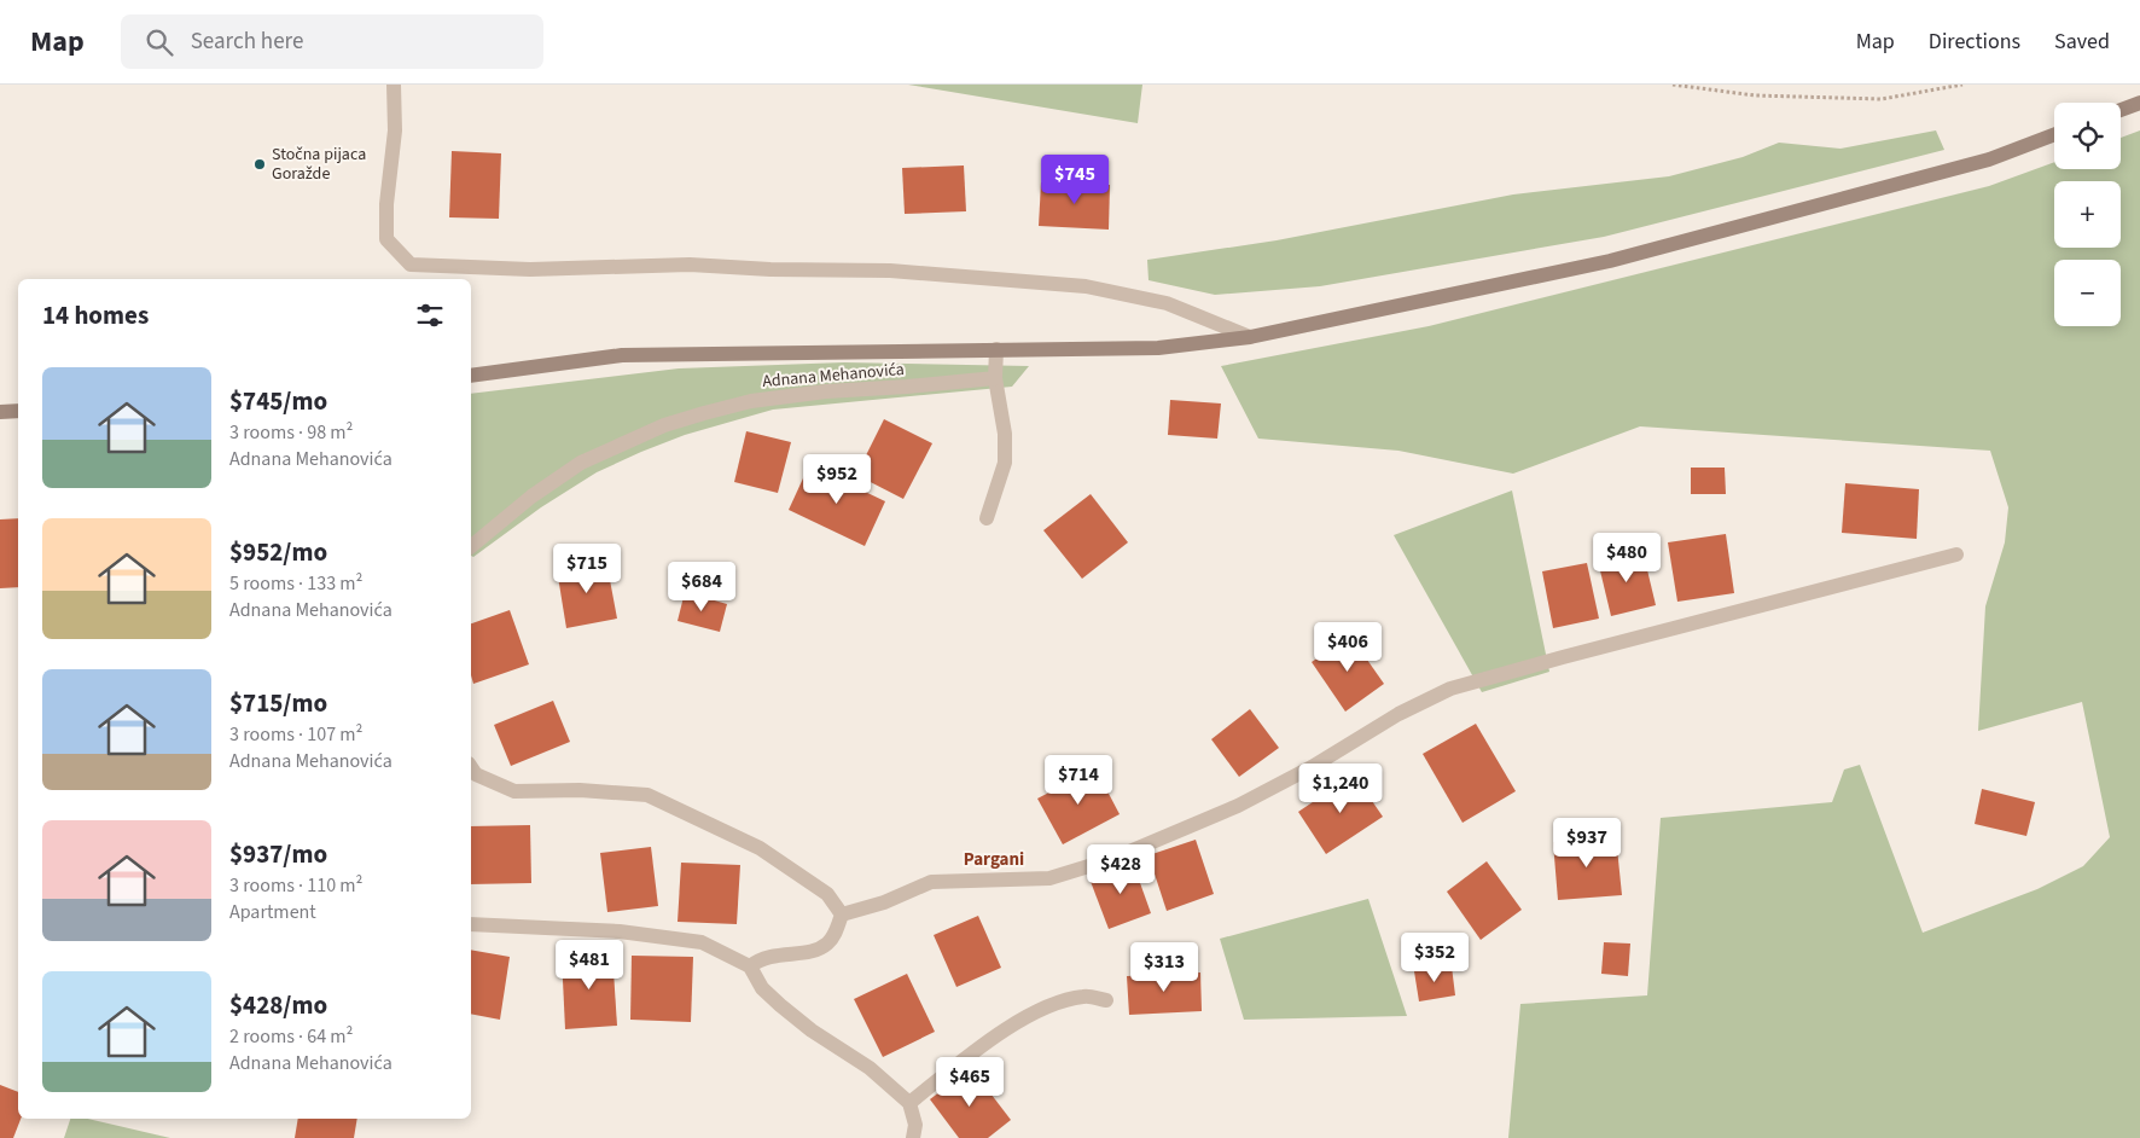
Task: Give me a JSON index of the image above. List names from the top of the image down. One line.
{"streets":{"street":["Adnana Mehanovića"]},"districts":["Pargani"],"places":["Stočna pijaca Goražde"],"page":{"header":"Map","search":"Search here","nav":["Map","Directions","Saved"],"map_buttons":["+","−"],"price":["$745","$952","$480","$715","$684","$406","$714","$1,240","$937","$428","$352","$481","$313","$465"],"heading":"14 homes","list":[{"name":"$745/mo","note":"3 rooms · 98 m² · Adnana Mehanovića"},{"name":"$952/mo","note":"5 rooms · 133 m² · Adnana Mehanovića"},{"name":"$715/mo","note":"3 rooms · 107 m² · Adnana Mehanovića"},{"name":"$937/mo","note":"3 rooms · 110 m² · Apartment"},{"name":"$428/mo","note":"2 rooms · 64 m² · Adnana Mehanovića"}]}}
